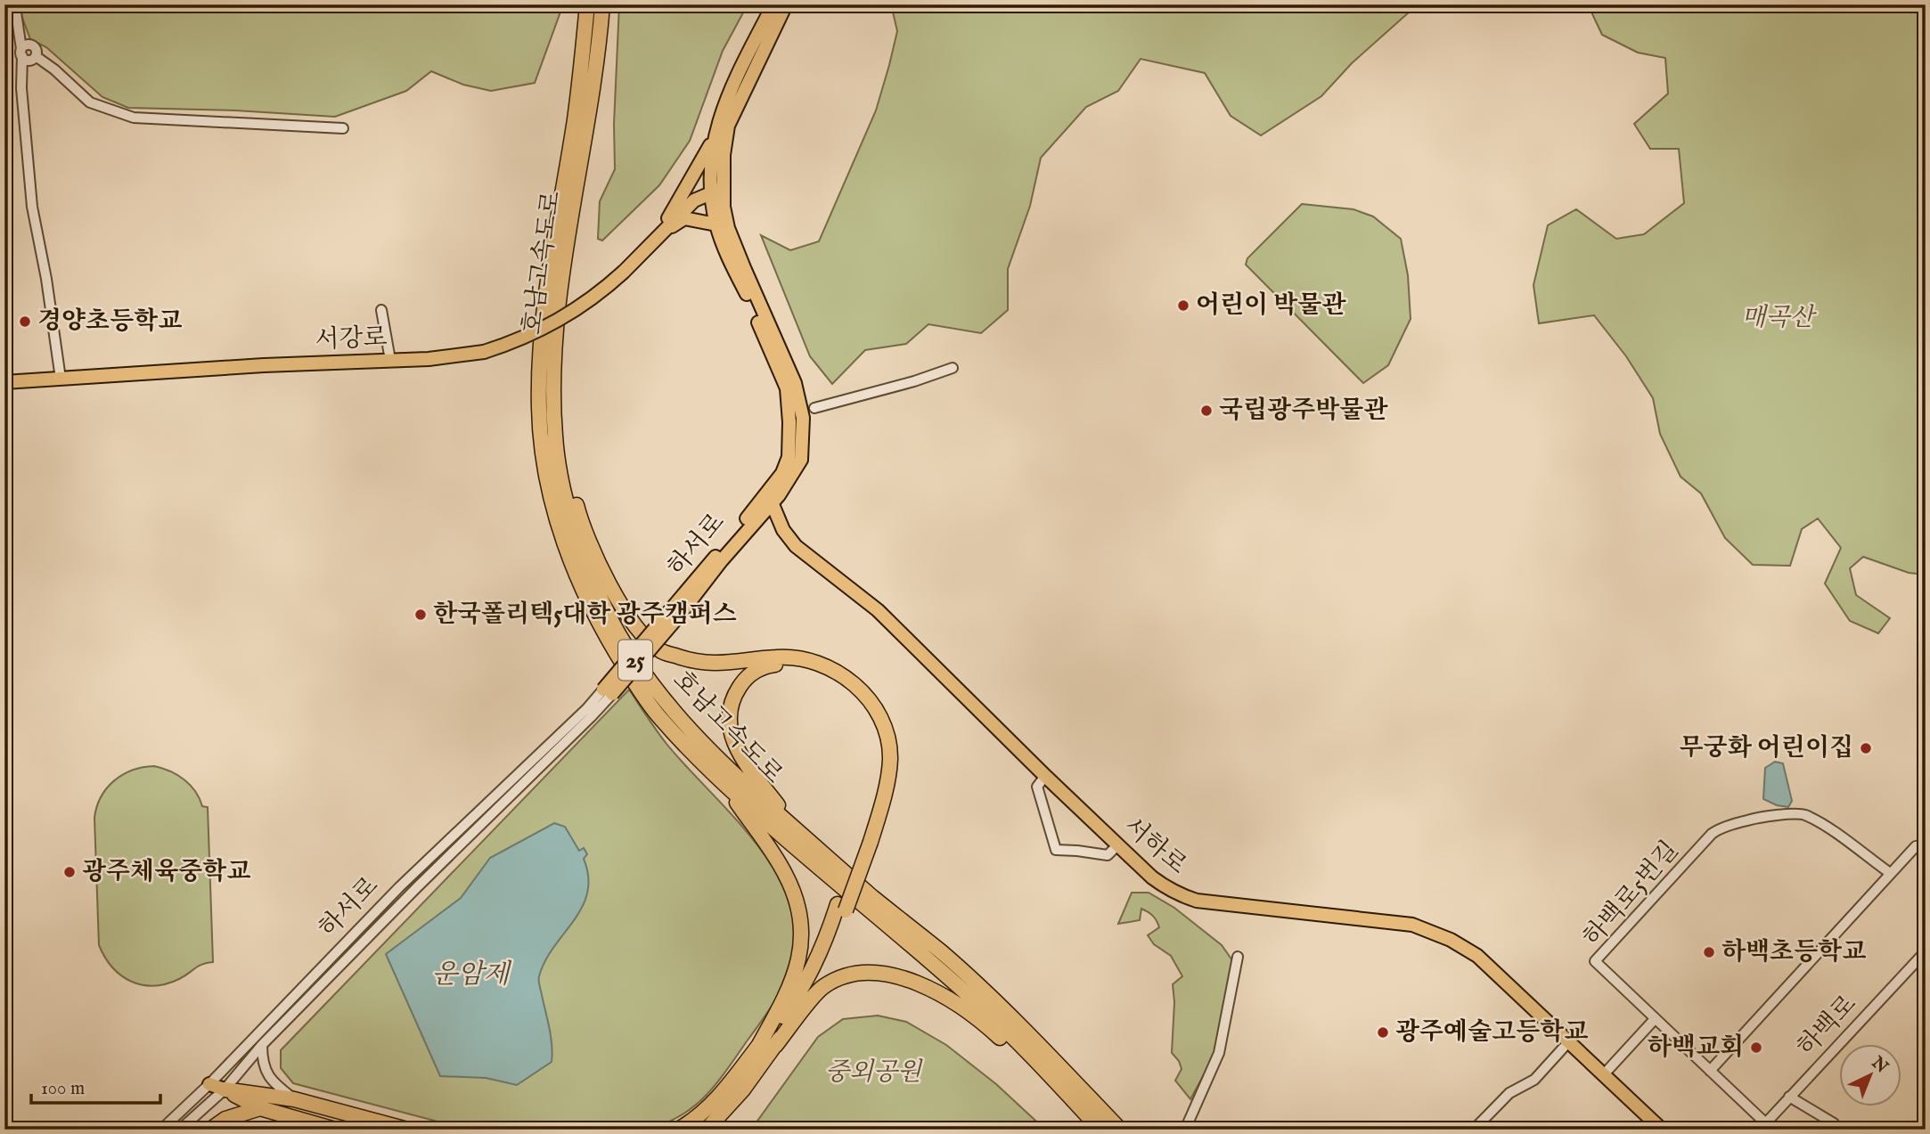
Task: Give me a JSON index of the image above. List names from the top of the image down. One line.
{"streets":{"highway":["호남고속도로","25"],"main road":["서강로","하서로","서하로"],"street":["하백로5번길","하백로"]},"crossings":[["서강로","하서로"],["하서로","서하로"],["하백로5번길","하백로"]],"water":["운암제"],"parks":["매곡산","중외공원"],"places":["어린이 박물관","경양초등학교","국립광주박물관","한국폴리텍5대학 광주캠퍼스","무궁화 어린이집","광주체육중학교","하백초등학교","광주예술고등학교","하백교회"],"scale_bar":"100 m","north":"top right"}
